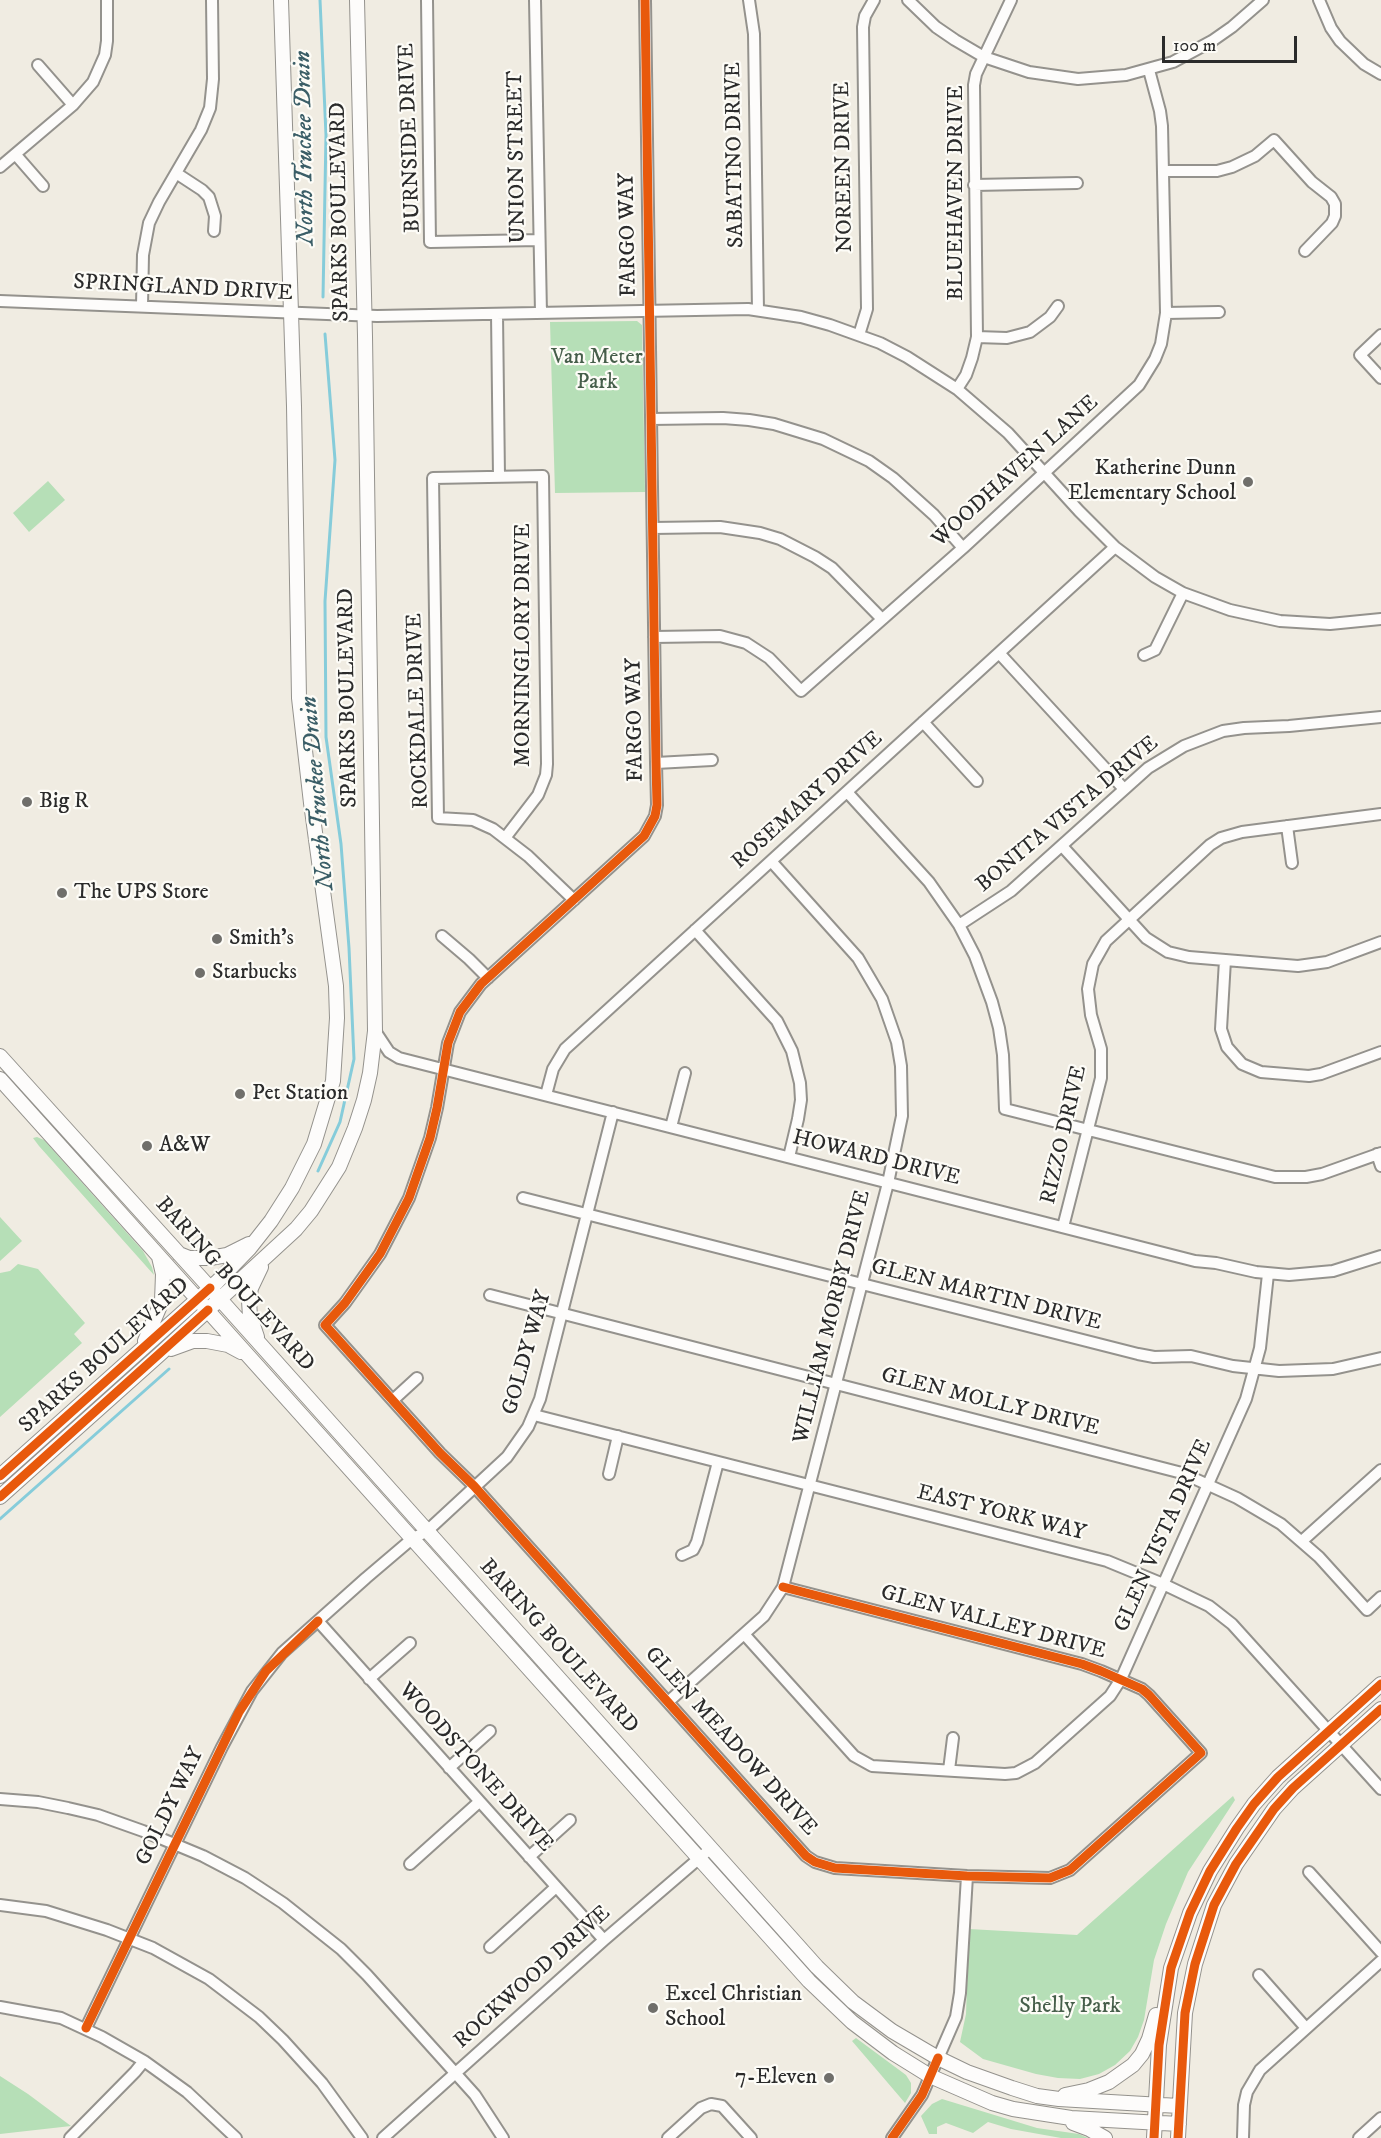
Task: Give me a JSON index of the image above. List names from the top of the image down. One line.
{"streets":{"main road":["SPARKS BOULEVARD","BARING BOULEVARD"],"street":["BURNSIDE DRIVE","SABATINO DRIVE","UNION STREET","NOREEN DRIVE","BLUEHAVEN DRIVE","FARGO WAY","SPRINGLAND DRIVE","WOODHAVEN LANE","MORNINGLORY DRIVE","ROCKDALE DRIVE","ROSEMARY DRIVE","BONITA VISTA DRIVE","RIZZO DRIVE","HOWARD DRIVE","GLEN MARTIN DRIVE","WILLIAM MORBY DRIVE","GOLDY WAY","GLEN MOLLY DRIVE","EAST YORK WAY","GLEN VISTA DRIVE","GLEN VALLEY DRIVE","GLEN MEADOW DRIVE","WOODSTONE DRIVE","ROCKWOOD DRIVE"]},"crossings":[["BURNSIDE DRIVE","UNION STREET"],["SABATINO DRIVE","SPRINGLAND DRIVE"],["UNION STREET","SPRINGLAND DRIVE"],["NOREEN DRIVE","SPRINGLAND DRIVE"],["BLUEHAVEN DRIVE","SPRINGLAND DRIVE"],["SPARKS BOULEVARD","SPRINGLAND DRIVE"],["SPARKS BOULEVARD","HOWARD DRIVE"],["SPARKS BOULEVARD","BARING BOULEVARD"],["FARGO WAY","SPRINGLAND DRIVE"],["FARGO WAY","WOODHAVEN LANE"],["FARGO WAY","ROCKDALE DRIVE"],["FARGO WAY","HOWARD DRIVE"],["FARGO WAY","GLEN MEADOW DRIVE"],["SPRINGLAND DRIVE","WOODHAVEN LANE"],["SPRINGLAND DRIVE","ROSEMARY DRIVE"],["MORNINGLORY DRIVE","ROCKDALE DRIVE"],["ROSEMARY DRIVE","HOWARD DRIVE"],["ROSEMARY DRIVE","WILLIAM MORBY DRIVE"],["RIZZO DRIVE","HOWARD DRIVE"],["HOWARD DRIVE","WILLIAM MORBY DRIVE"],["HOWARD DRIVE","GOLDY WAY"],["HOWARD DRIVE","GLEN VISTA DRIVE"],["BARING BOULEVARD","GOLDY WAY"],["BARING BOULEVARD","ROCKWOOD DRIVE"],["GLEN MARTIN DRIVE","WILLIAM MORBY DRIVE"],["GLEN MARTIN DRIVE","GOLDY WAY"],["GLEN MARTIN DRIVE","GLEN VISTA DRIVE"],["WILLIAM MORBY DRIVE","GLEN MOLLY DRIVE"],["WILLIAM MORBY DRIVE","EAST YORK WAY"],["WILLIAM MORBY DRIVE","GLEN VISTA DRIVE"],["WILLIAM MORBY DRIVE","GLEN VALLEY DRIVE"],["WILLIAM MORBY DRIVE","GLEN MEADOW DRIVE"],["GOLDY WAY","GLEN MOLLY DRIVE"],["GOLDY WAY","EAST YORK WAY"],["GOLDY WAY","GLEN MEADOW DRIVE"],["GOLDY WAY","WOODSTONE DRIVE"],["GLEN MOLLY DRIVE","GLEN VISTA DRIVE"],["EAST YORK WAY","GLEN VISTA DRIVE"],["GLEN VISTA DRIVE","GLEN VALLEY DRIVE"],["GLEN VALLEY DRIVE","GLEN MEADOW DRIVE"],["WOODSTONE DRIVE","ROCKWOOD DRIVE"]],"water":["North Truckee Drain"],"parks":["Van Meter Park","Shelly Park"],"places":["Katherine Dunn Elementary School","Big R","The UPS Store","Smith's","Starbucks","Pet Station","A&W","Excel Christian School","7-Eleven"],"scale_bar":"100 m"}
